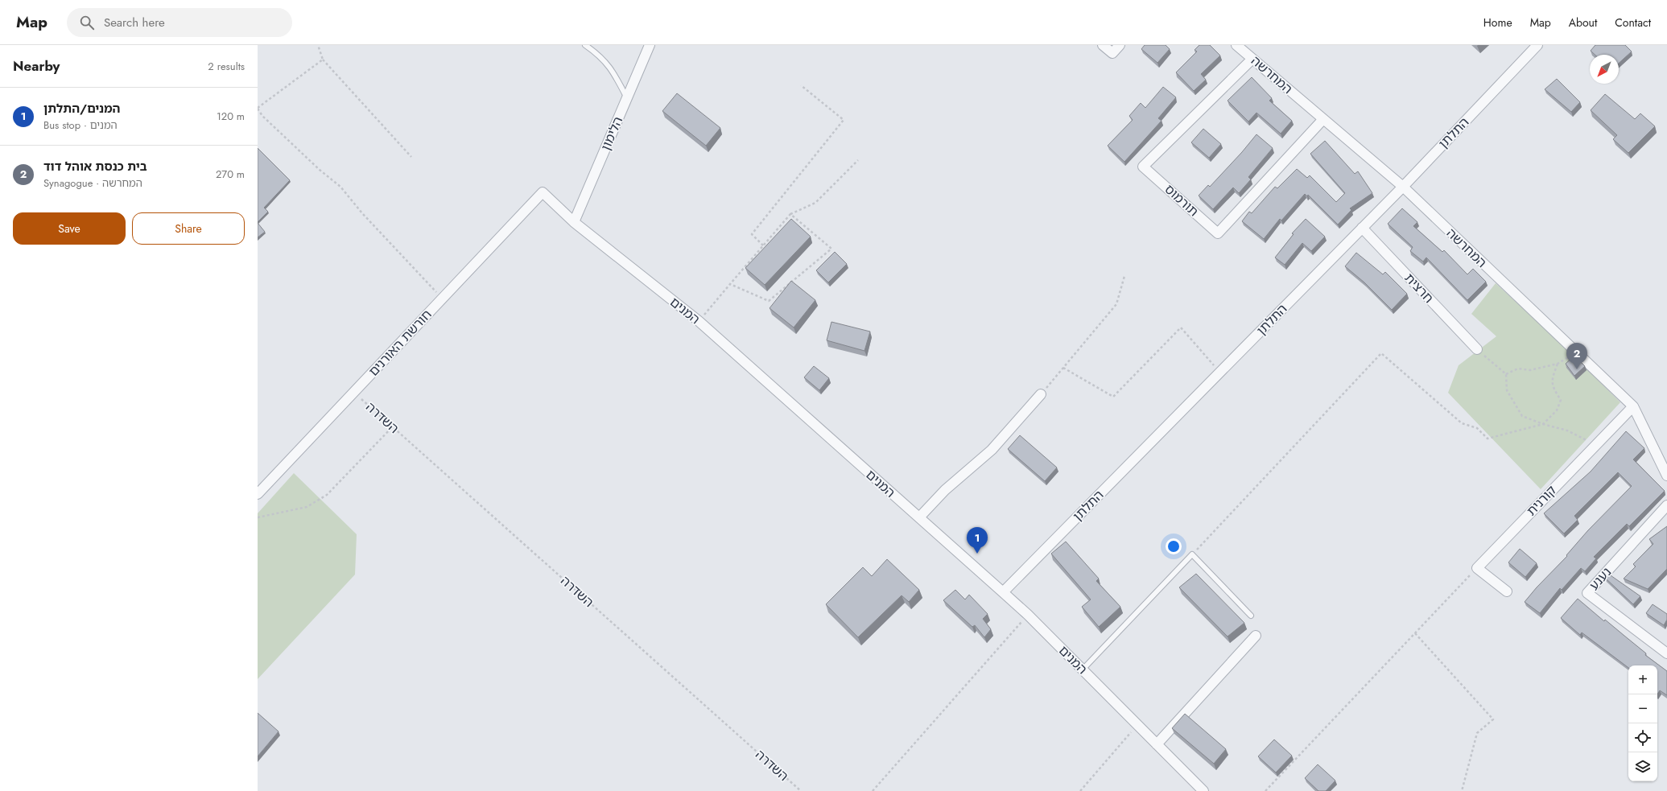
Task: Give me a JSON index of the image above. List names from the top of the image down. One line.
{"streets":{"street":["המחרשה","התלתן","הלימון","תורמוס","חרצית","המנים","חורשת האורנים","קורנית","נענע"],"path":["השדרה"]},"crossings":[["המחרשה","התלתן"],["המחרשה","תורמוס"],["המחרשה","קורנית"],["התלתן","חרצית"],["התלתן","המנים"],["הלימון","המנים"],["המנים","חורשת האורנים"],["חורשת האורנים","השדרה"]],"north":"bottom left","page":{"header":"Map","search":"Search here","nav":["Home","Map","About","Contact"],"heading":["Nearby","2 results"],"list":[{"mark":"1","name":"המנים/התלתן","note":"Bus stop · המנים","value":"120 m"},{"mark":"2","name":"בית כנסת אוהל דוד","note":"Synagogue · המחרשה","value":"270 m"}],"buttons":["Save","Share"],"pins":["2","1"],"map_buttons":["+","−"]}}
